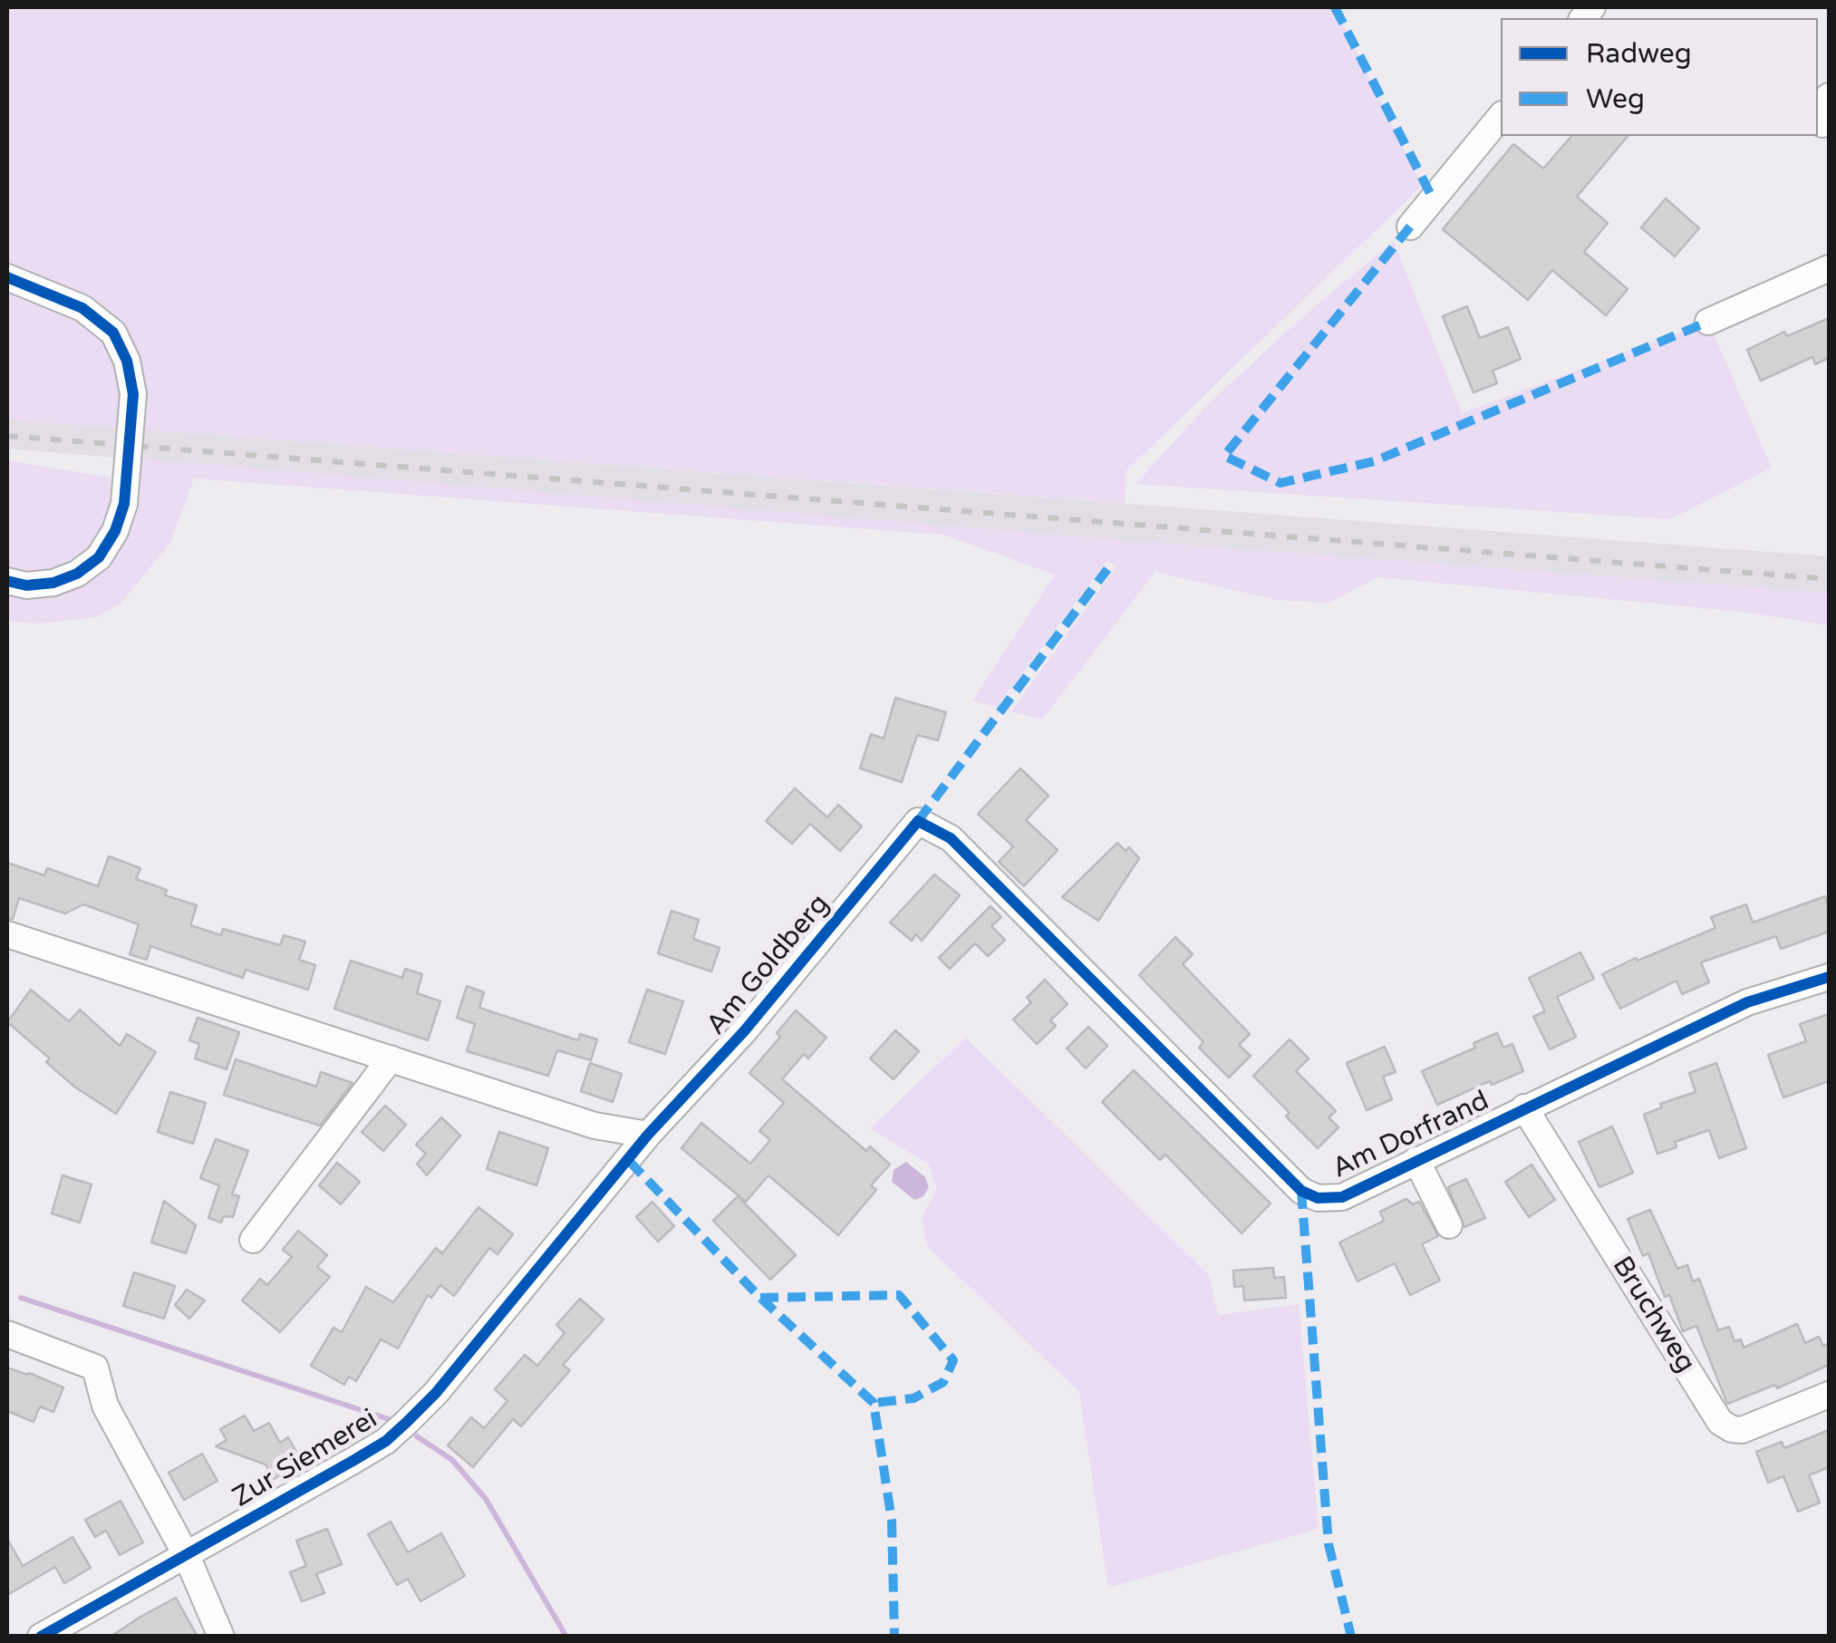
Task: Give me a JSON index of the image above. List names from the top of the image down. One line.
{"streets":{"street":["Am Goldberg","Am Dorfrand","Bruchweg","Zur Siemerei"]},"crossings":[["Am Goldberg","Am Dorfrand"],["Am Goldberg","Zur Siemerei"],["Am Dorfrand","Bruchweg"]],"legend":["Radweg","Weg"]}
